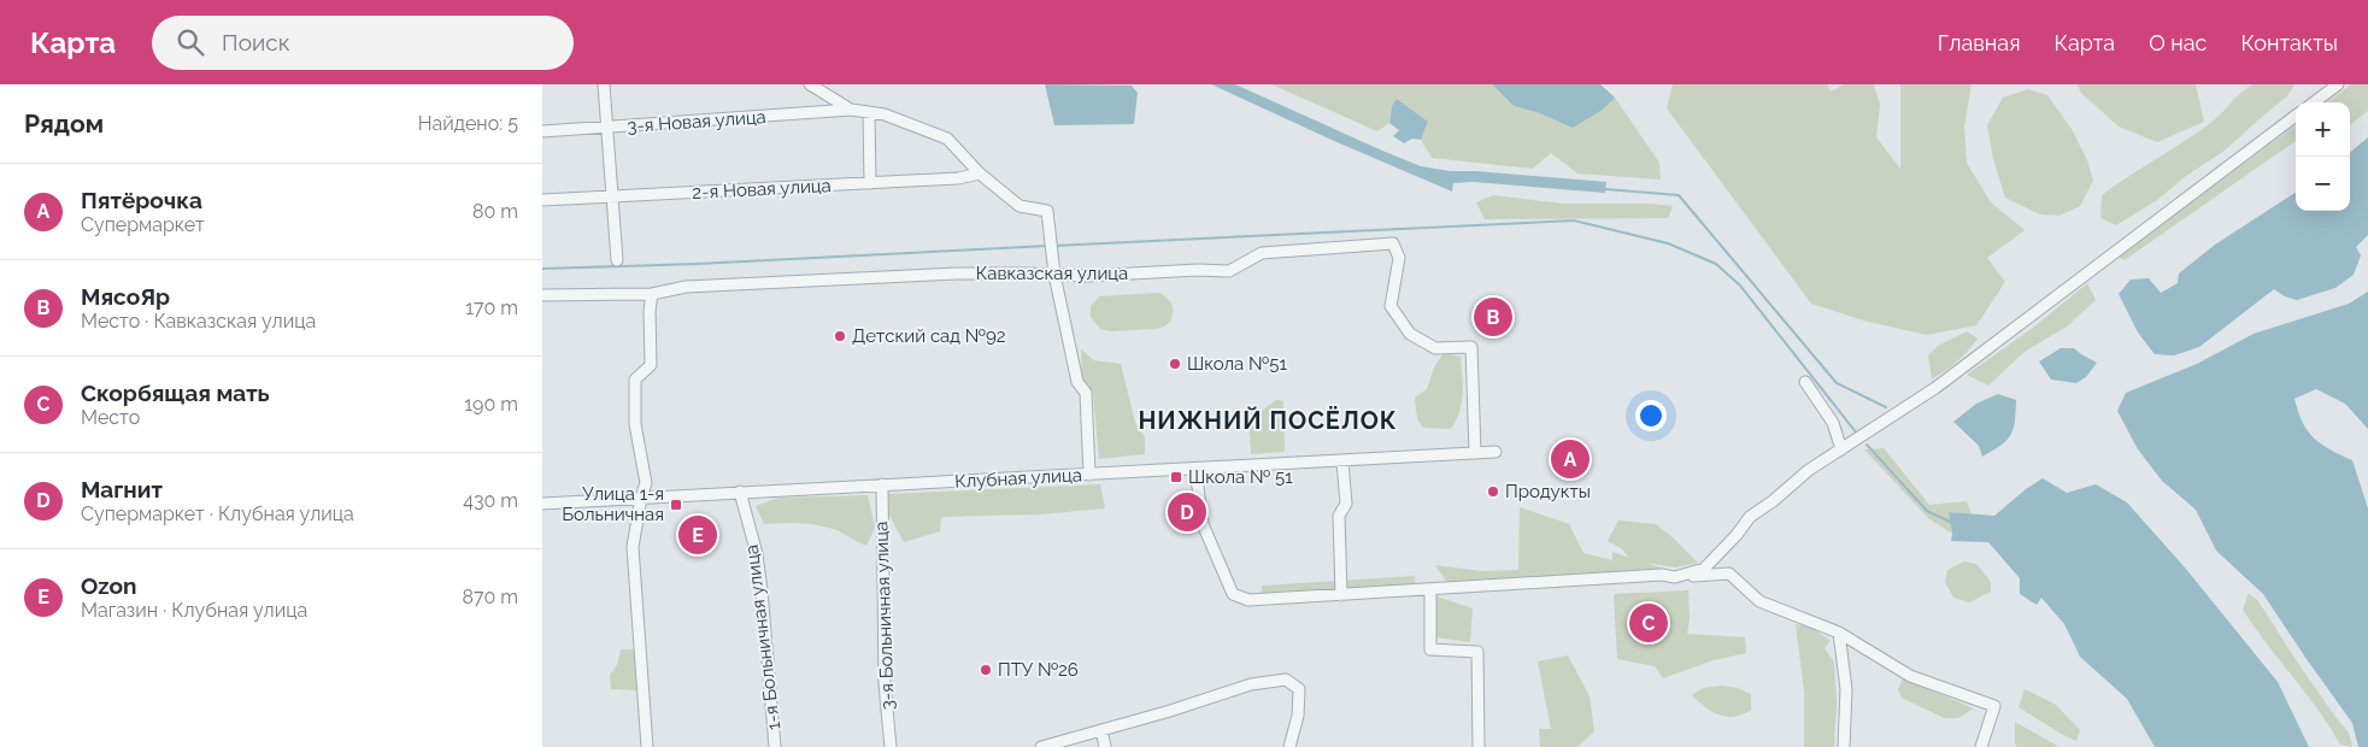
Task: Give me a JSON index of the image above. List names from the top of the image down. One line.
{"streets":{"street":["3-я Новая улица","2-я Новая улица","Кавказская улица","Клубная улица","3-я Больничная улица","1-я Больничная улица"]},"crossings":[["Кавказская улица","Клубная улица"],["Клубная улица","3-я Больничная улица"],["Клубная улица","1-я Больничная улица"]],"districts":["НИЖНИЙ ПОСЁЛОК"],"places":{"other":["Детский сад №92","Школа №51","Продукты","ПТУ №26"],"transit":["Школа № 51","Улица 1-я Больничная"]},"page":{"header":"Карта","search":"Поиск","nav":["Главная","Карта","О нас","Контакты"],"heading":["Рядом","Найдено: 5"],"map_buttons":["+","−"],"list":[{"mark":"A","name":"Пятёрочка","note":"Супермаркет","value":"80 m"},{"mark":"B","name":"МясоЯр","note":"Место · Кавказская улица","value":"170 m"},{"mark":"C","name":"Скорбящая мать","note":"Место","value":"190 m"},{"mark":"D","name":"Магнит","note":"Супермаркет · Клубная улица","value":"430 m"},{"mark":"E","name":"Ozon","note":"Магазин · Клубная улица","value":"870 m"}],"pins":["B","A","D","E","C"]}}
